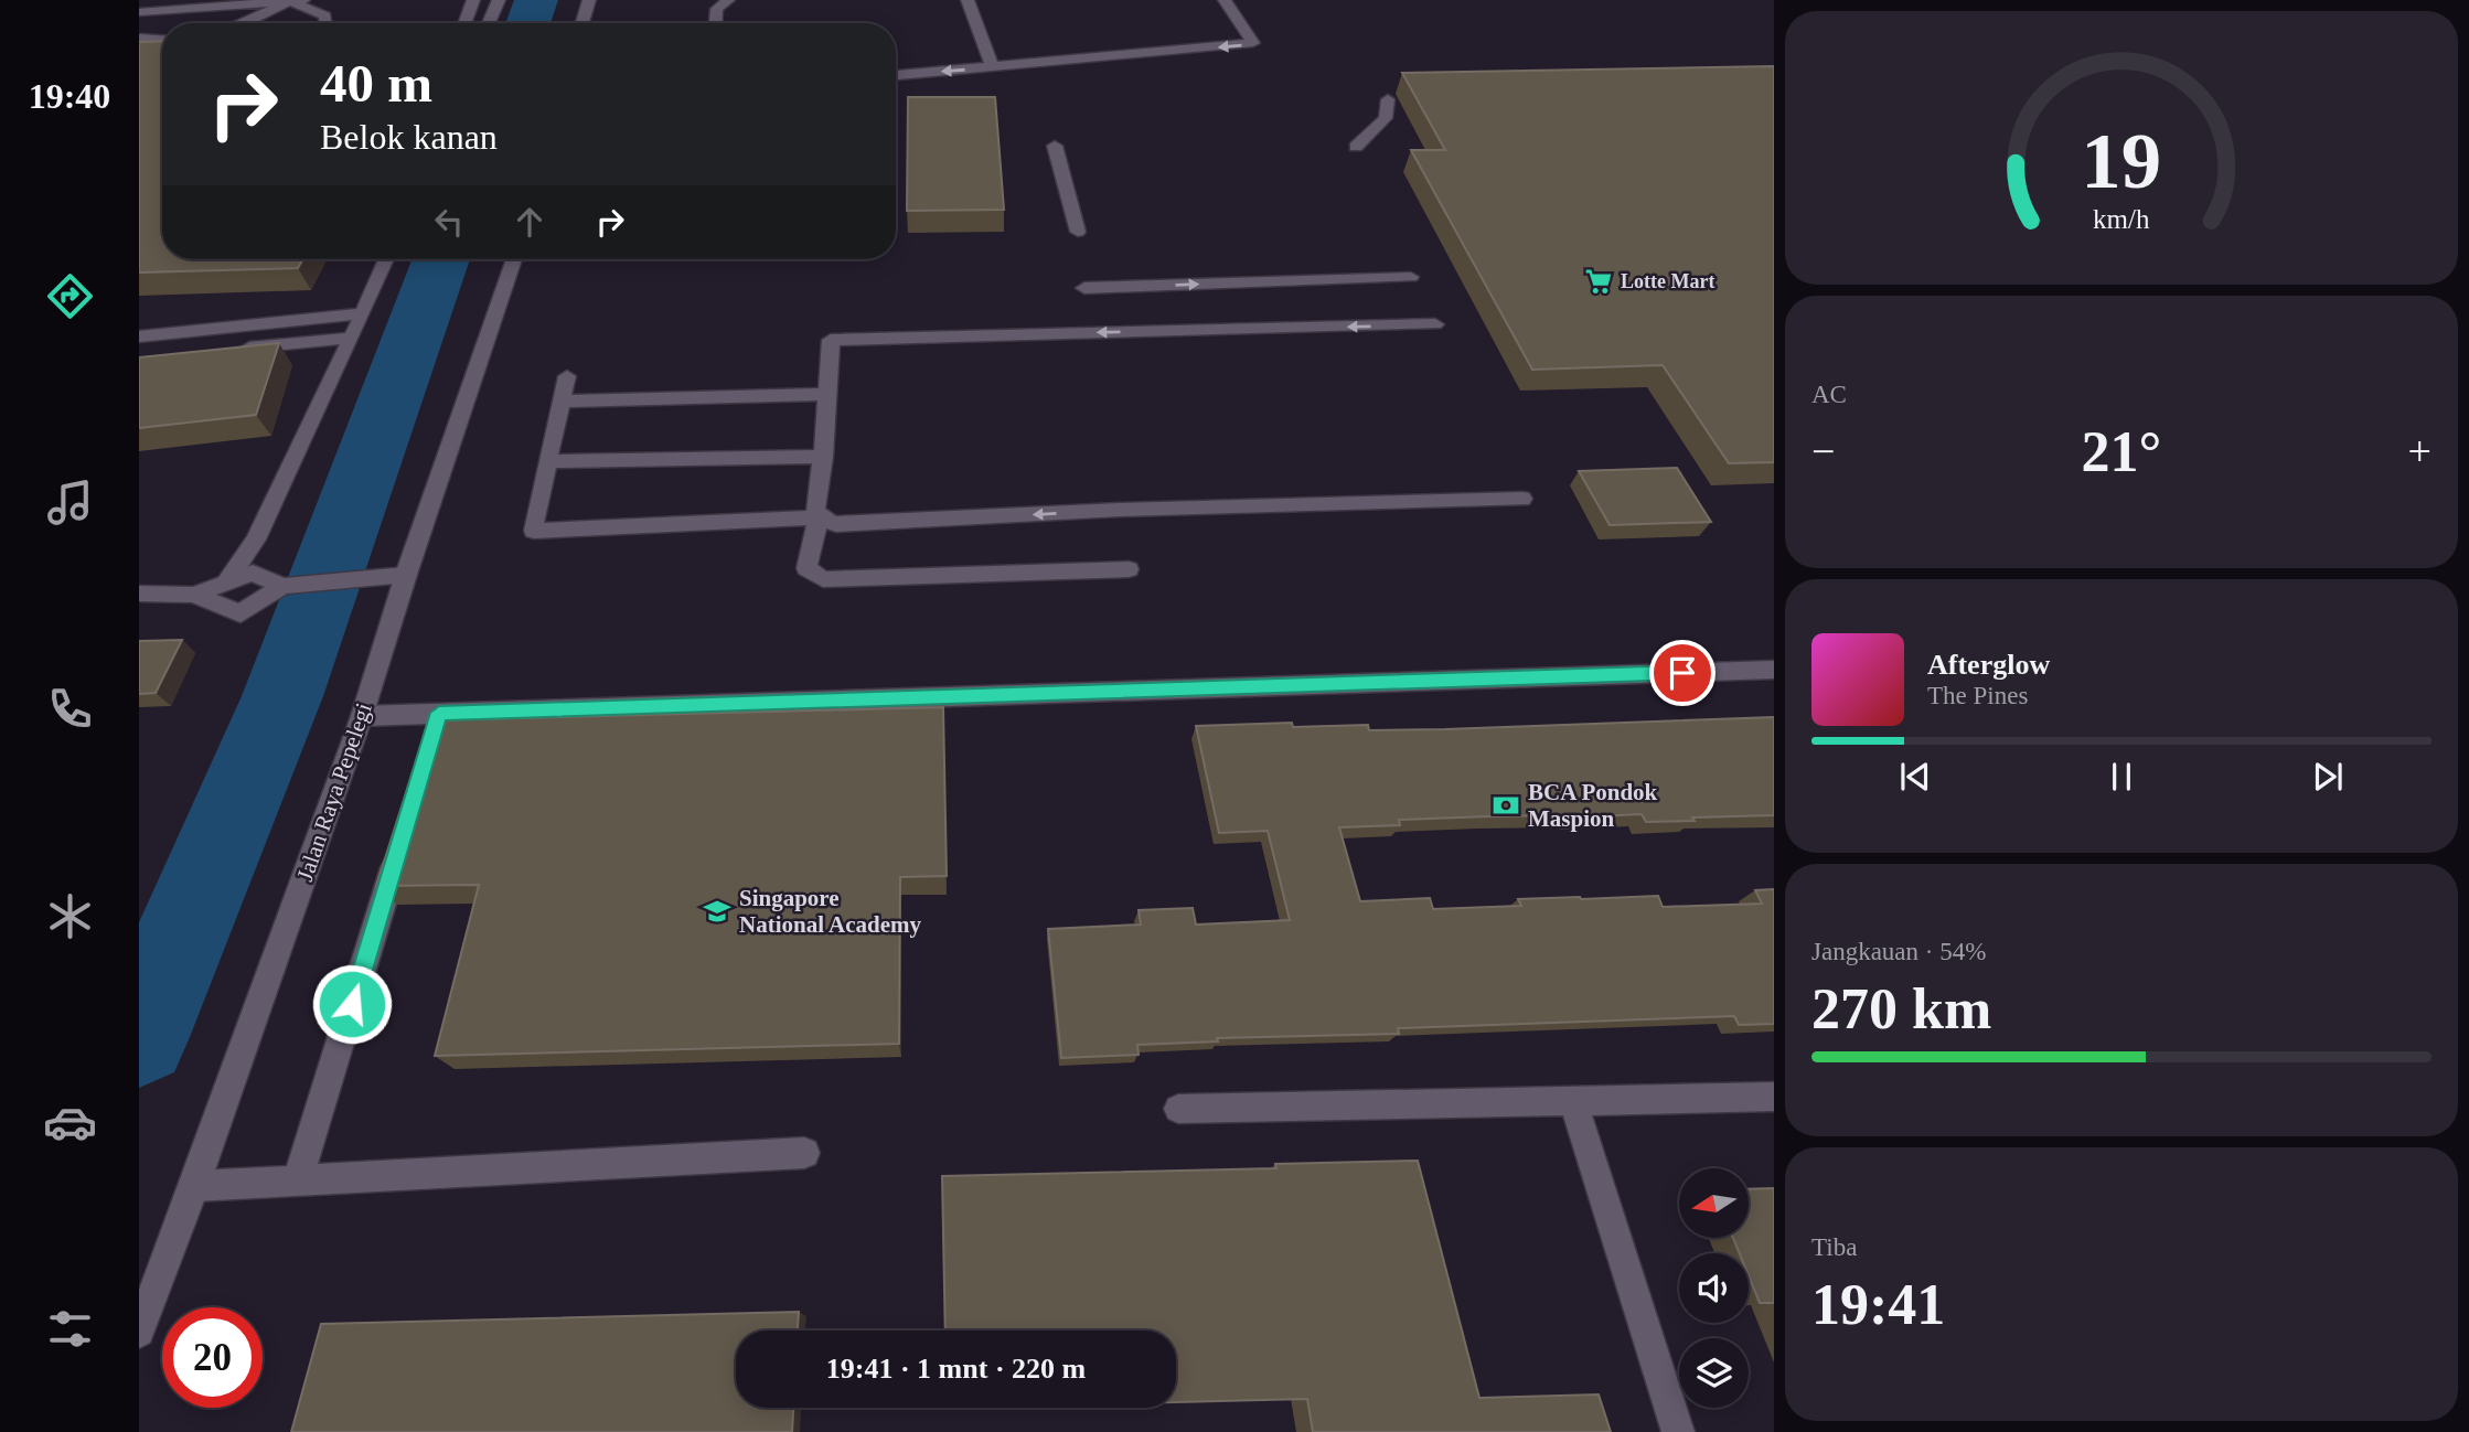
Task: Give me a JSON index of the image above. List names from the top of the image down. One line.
{"streets":{"street":["Jalan Raya Pepelegi"]},"places":{"supermarket":["Lotte Mart"],"bank":["BCA Pondok Maspion"],"school or university":["Singapore National Academy"]},"north":"left","page":{"tabs":"19:40","turn":["40 m","Belok kanan"],"tile":["AC",["Jangkauan · 54%","270 km"],["Tiba","19:41"]],"heat":["−","21°","+"],"song":["Afterglow","The Pines"],"limit":"20","trip":"19:41 · 1 mnt · 220 m","gauge":["19","km/h"]}}
